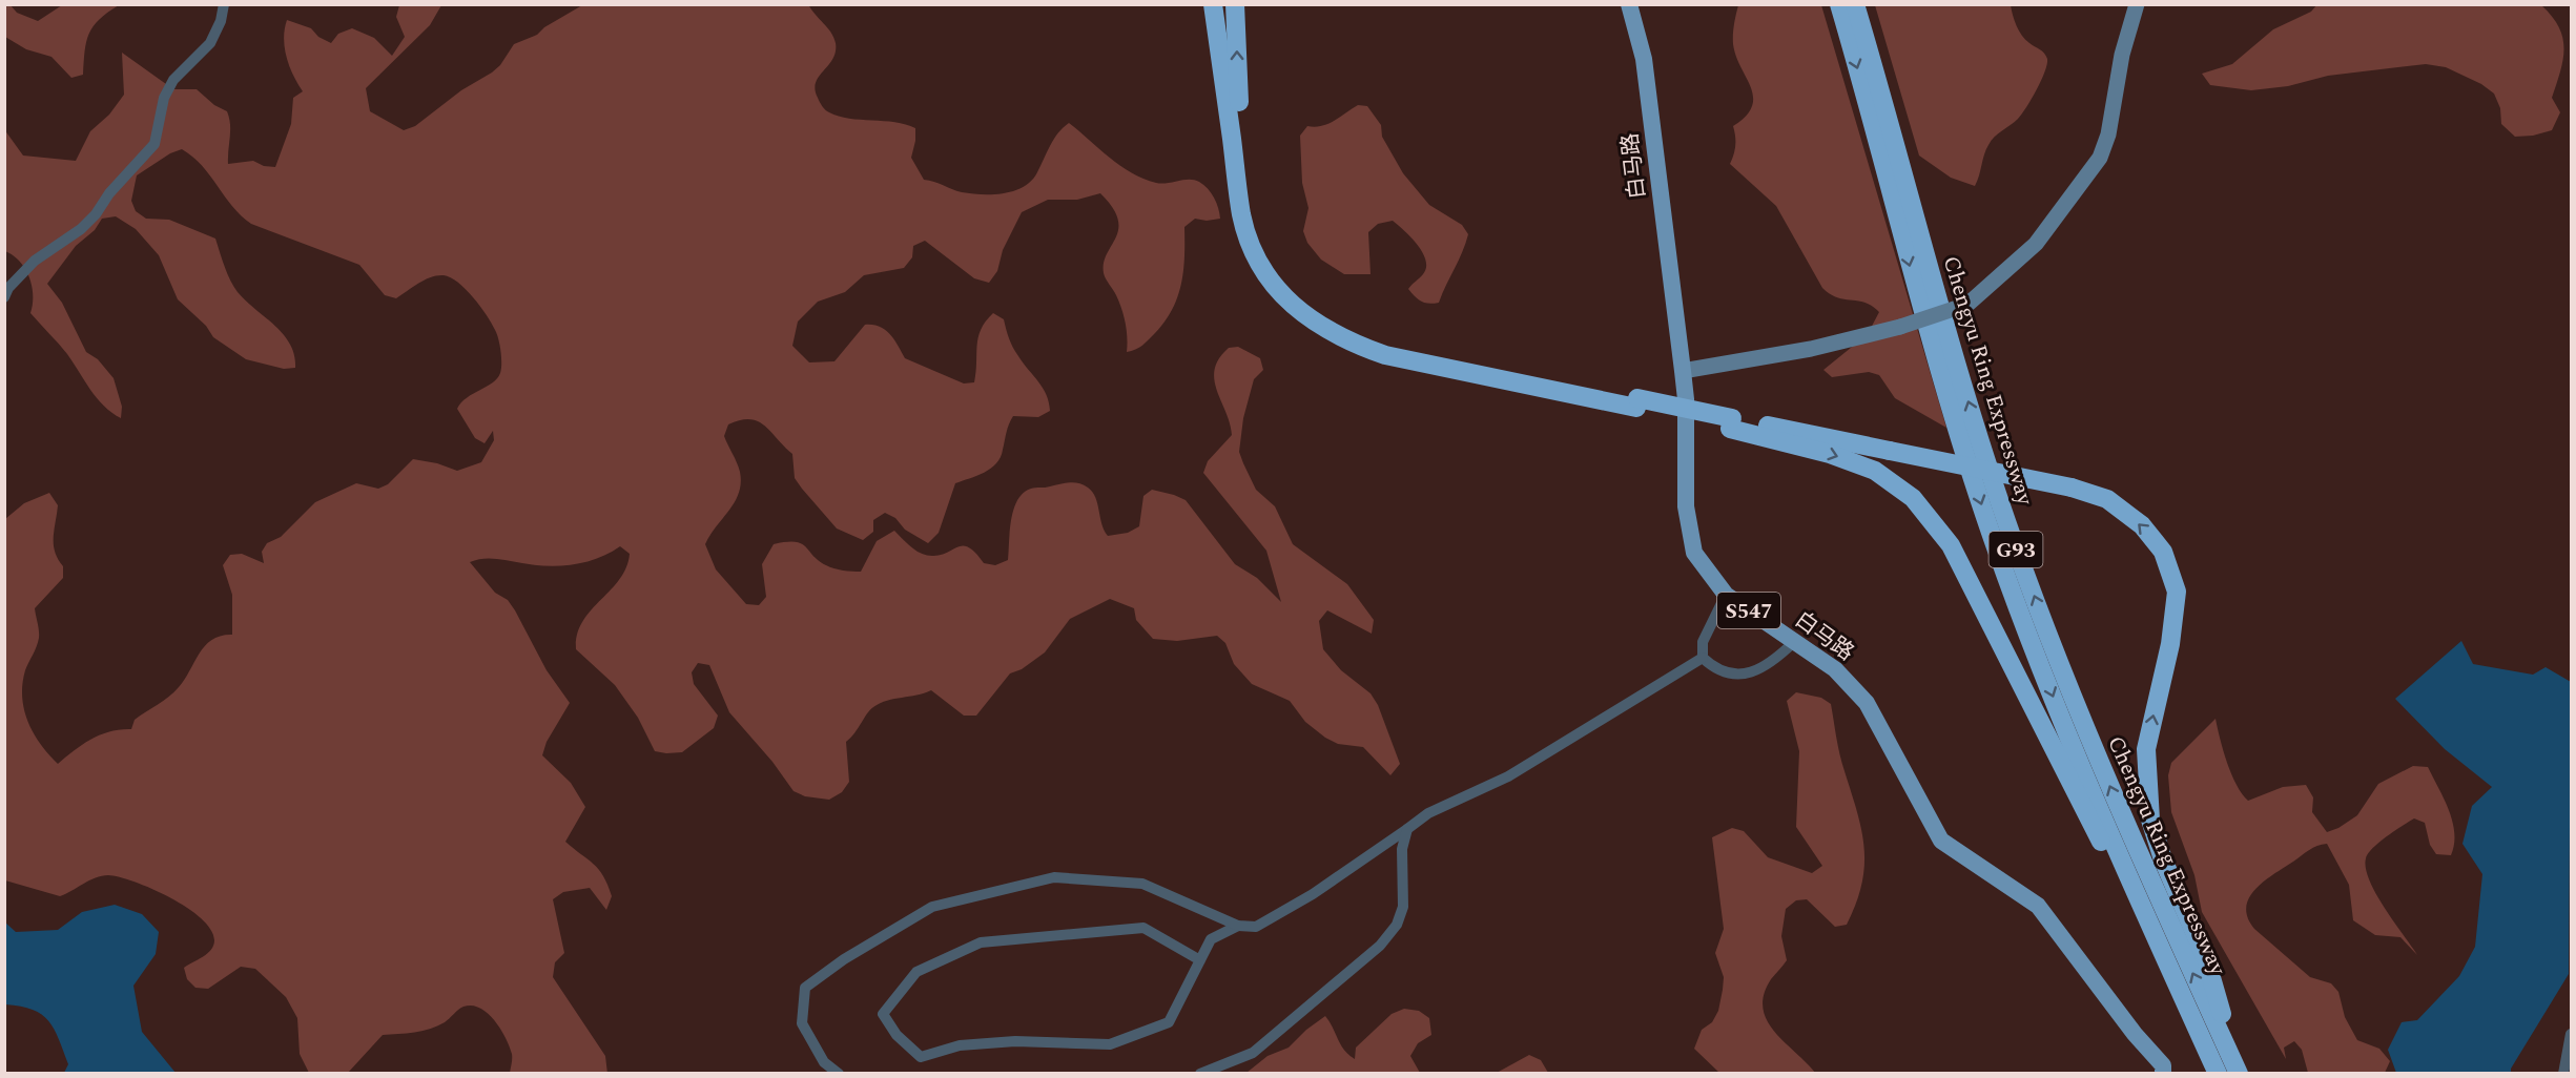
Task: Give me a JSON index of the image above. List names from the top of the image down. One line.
{"streets":{"highway":["Chengyu Ring Expressway","G93"],"main road":["白马路","S547"]}}
